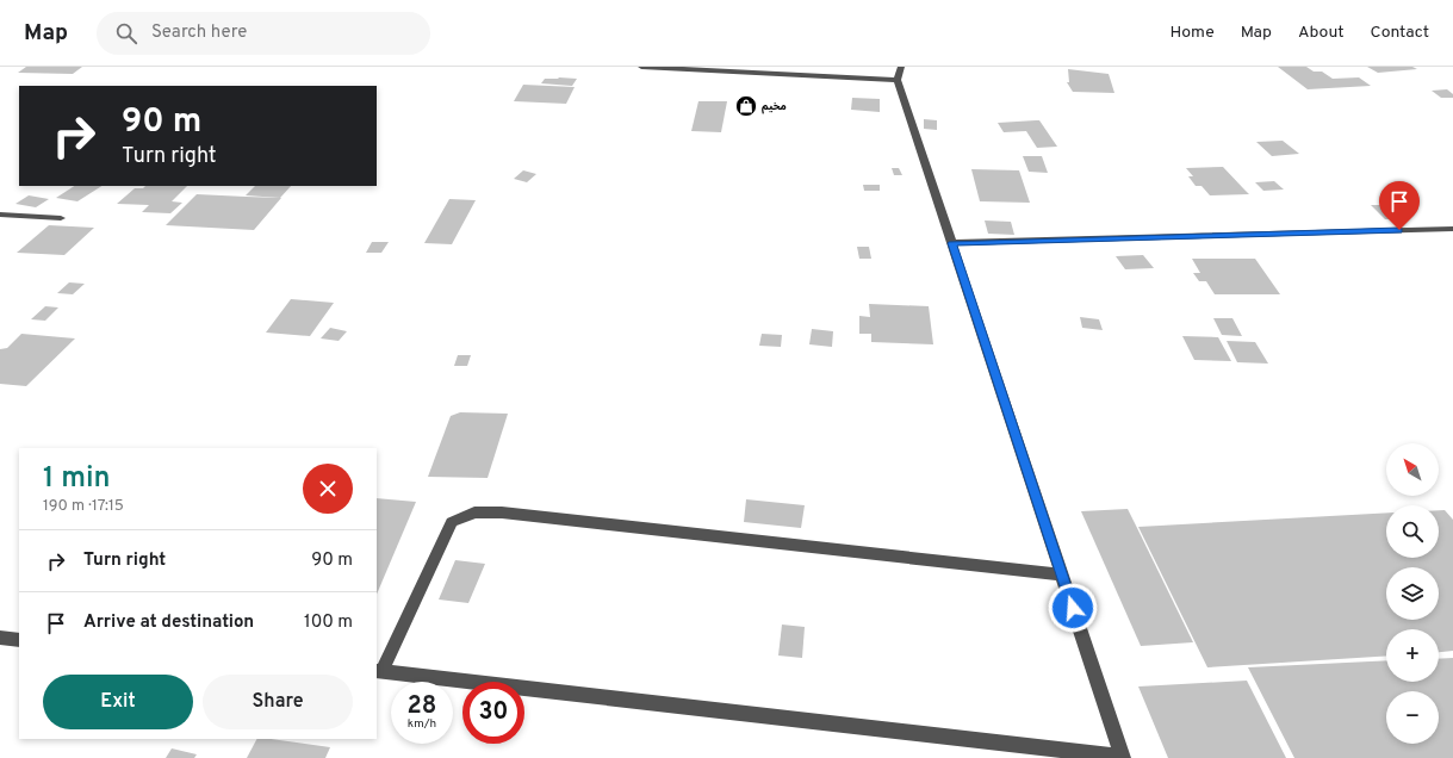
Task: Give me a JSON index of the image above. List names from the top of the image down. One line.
{"places":{"shop":["مخيم"]},"north":"top left","page":{"header":"Map","search":"Search here","nav":["Home","Map","About","Contact"],"turn":["90 m","Turn right"],"map_buttons":["+","−"],"heading":["1 min","190 m · 17:15"],"list":[{"name":"Turn right","value":"90 m"},{"name":"Arrive at destination","value":"100 m"}],"buttons":["Exit","Share"],"speed":"28 km/h","limit":"30"}}
